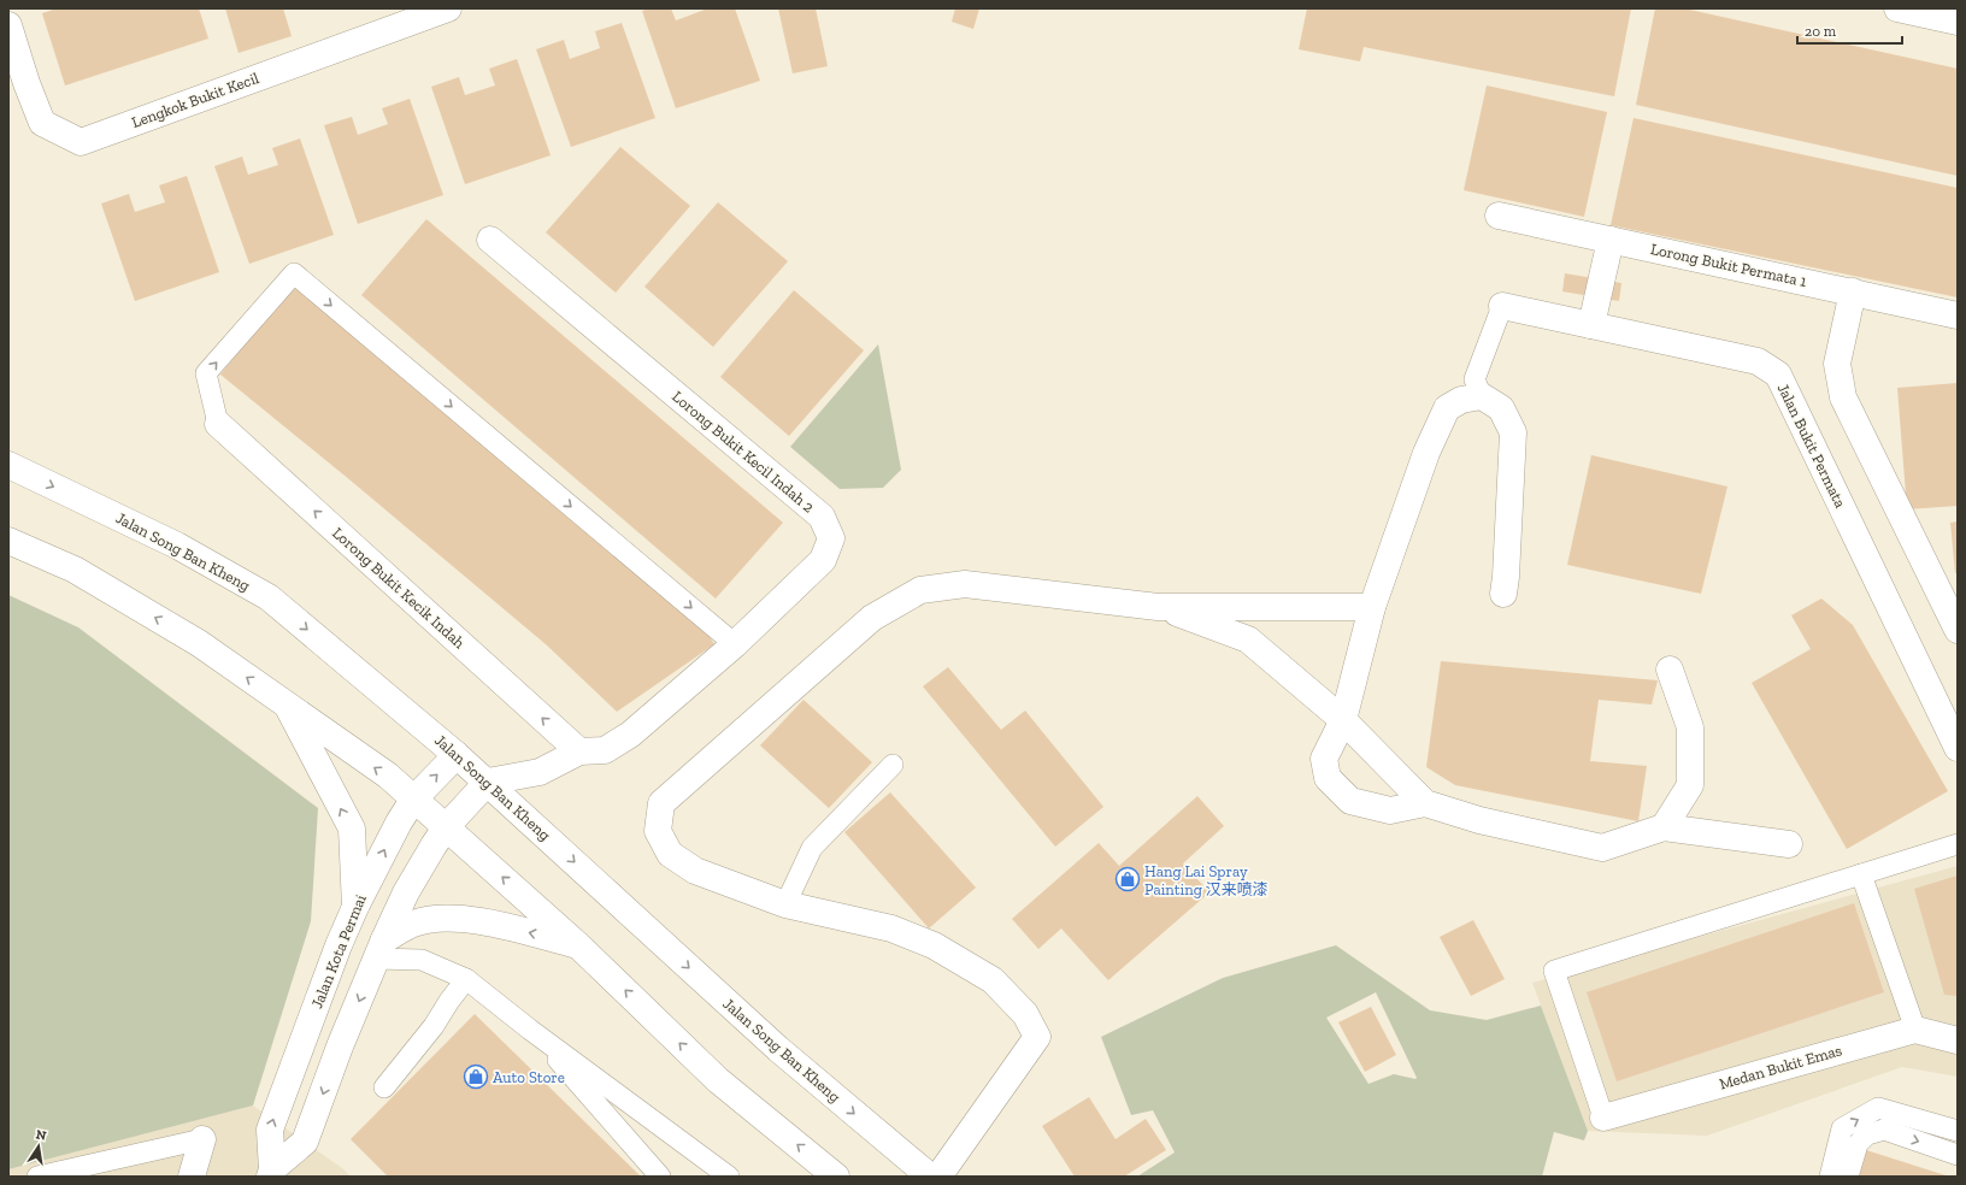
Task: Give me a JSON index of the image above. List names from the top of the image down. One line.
{"streets":{"street":["Lengkok Bukit Kecil","Lorong Bukit Permata 1","Jalan Bukit Permata","Lorong Bukit Kecil Indah 2","Jalan Song Ban Kheng","Lorong Bukit Kecik Indah","Jalan Kota Permai","Medan Bukit Emas"]},"crossings":[["Lorong Bukit Kecil Indah 2","Jalan Song Ban Kheng"],["Lorong Bukit Kecil Indah 2","Lorong Bukit Kecik Indah"],["Lorong Bukit Kecil Indah 2","Jalan Kota Permai"],["Jalan Song Ban Kheng","Jalan Kota Permai"]],"places":{"shop":["Hang Lai Spray Painting 汉来喷漆","Auto Store"]},"scale_bar":"20 m","north":"top"}
